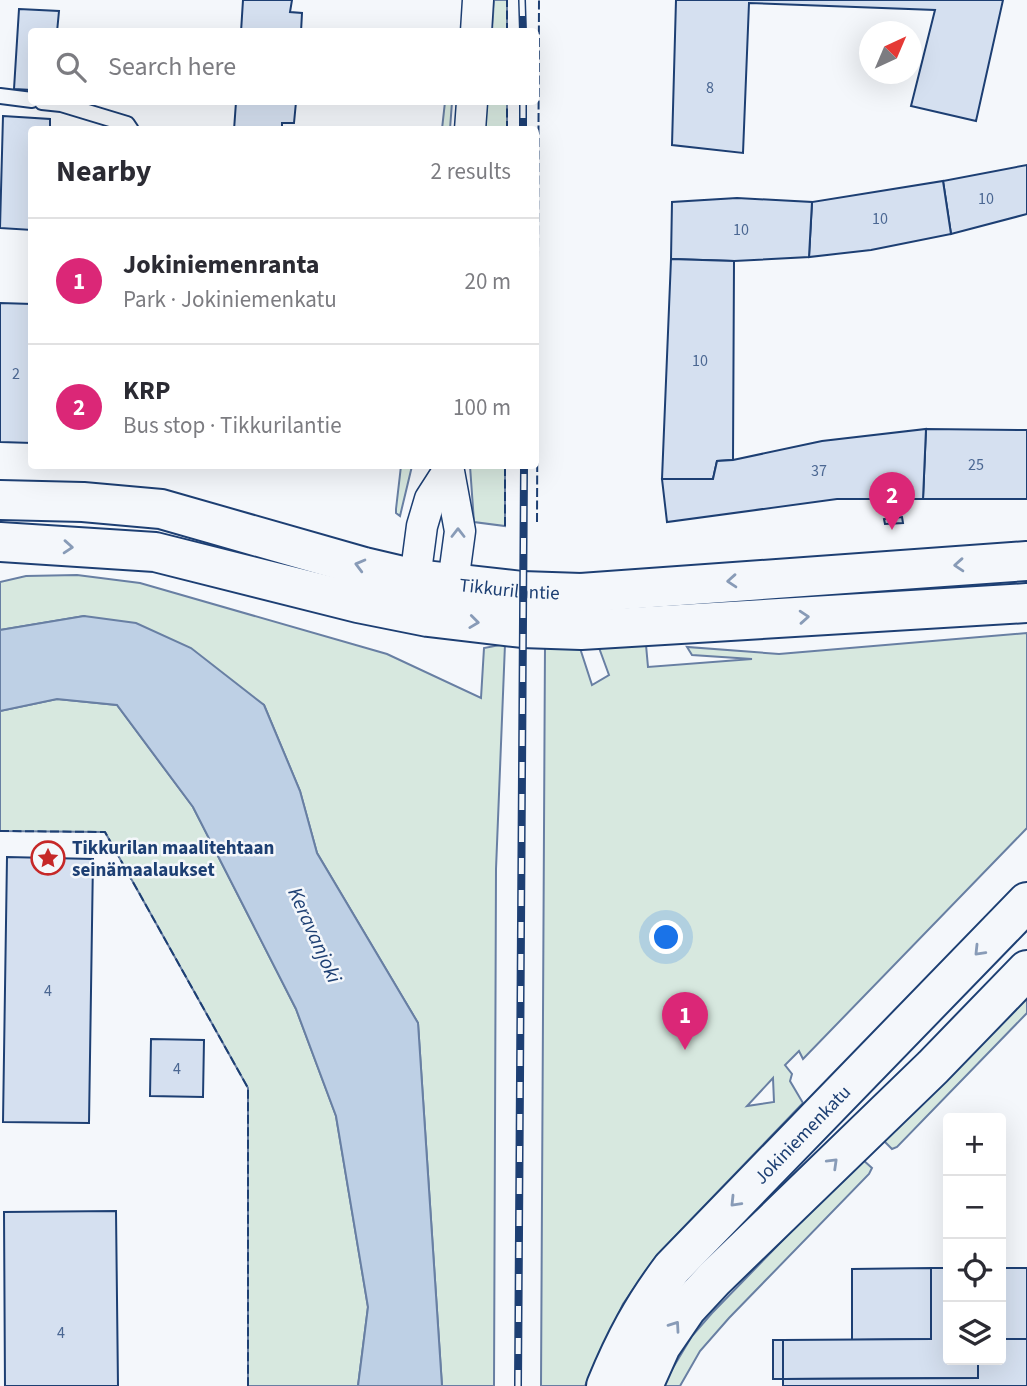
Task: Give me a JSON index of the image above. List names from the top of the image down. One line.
{"streets":{"main road":["Tikkurilantie","Jokiniemenkatu"]},"water":["Keravanjoki"],"places":{"place":["Tikkurilan maalitehtaan seinämaalaukset"]},"house_numbers":["8","10","10","10","10","2","25","37","4","4","4"],"north":"top right","page":{"search":"Search here","heading":["Nearby","2 results"],"list":[{"mark":"1","name":"Jokiniemenranta","note":"Park · Jokiniemenkatu","value":"20 m"},{"mark":"2","name":"KRP","note":"Bus stop · Tikkurilantie","value":"100 m"}],"pins":["2","1"],"map_buttons":["+","−"]}}
